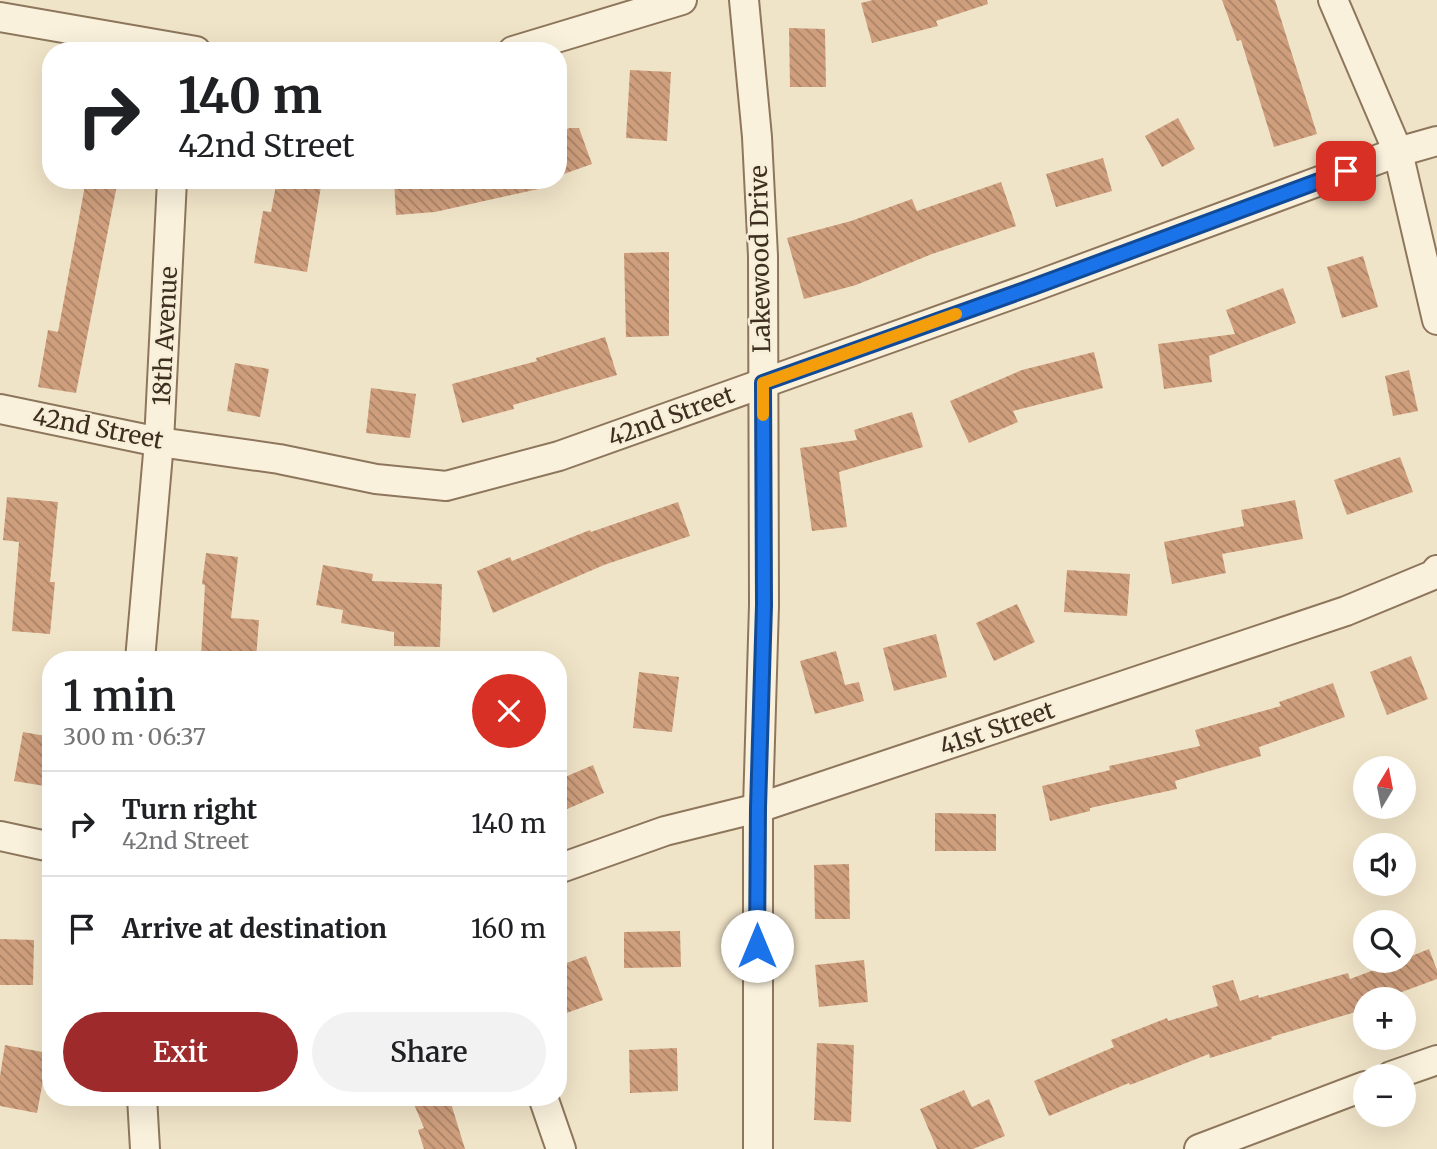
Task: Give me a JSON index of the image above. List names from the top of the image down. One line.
{"streets":{"street":["Lakewood Drive","18th Avenue","42nd Street","41st Street"]},"crossings":[["Lakewood Drive","42nd Street"],["Lakewood Drive","41st Street"],["18th Avenue","42nd Street"]],"north":"top","page":{"turn":["140 m","42nd Street"],"heading":["1 min","300 m · 06:37"],"map_buttons":["+","−"],"list":[{"name":"Turn right","note":"42nd Street","value":"140 m"},{"name":"Arrive at destination","value":"160 m"}],"buttons":["Exit","Share"]}}
